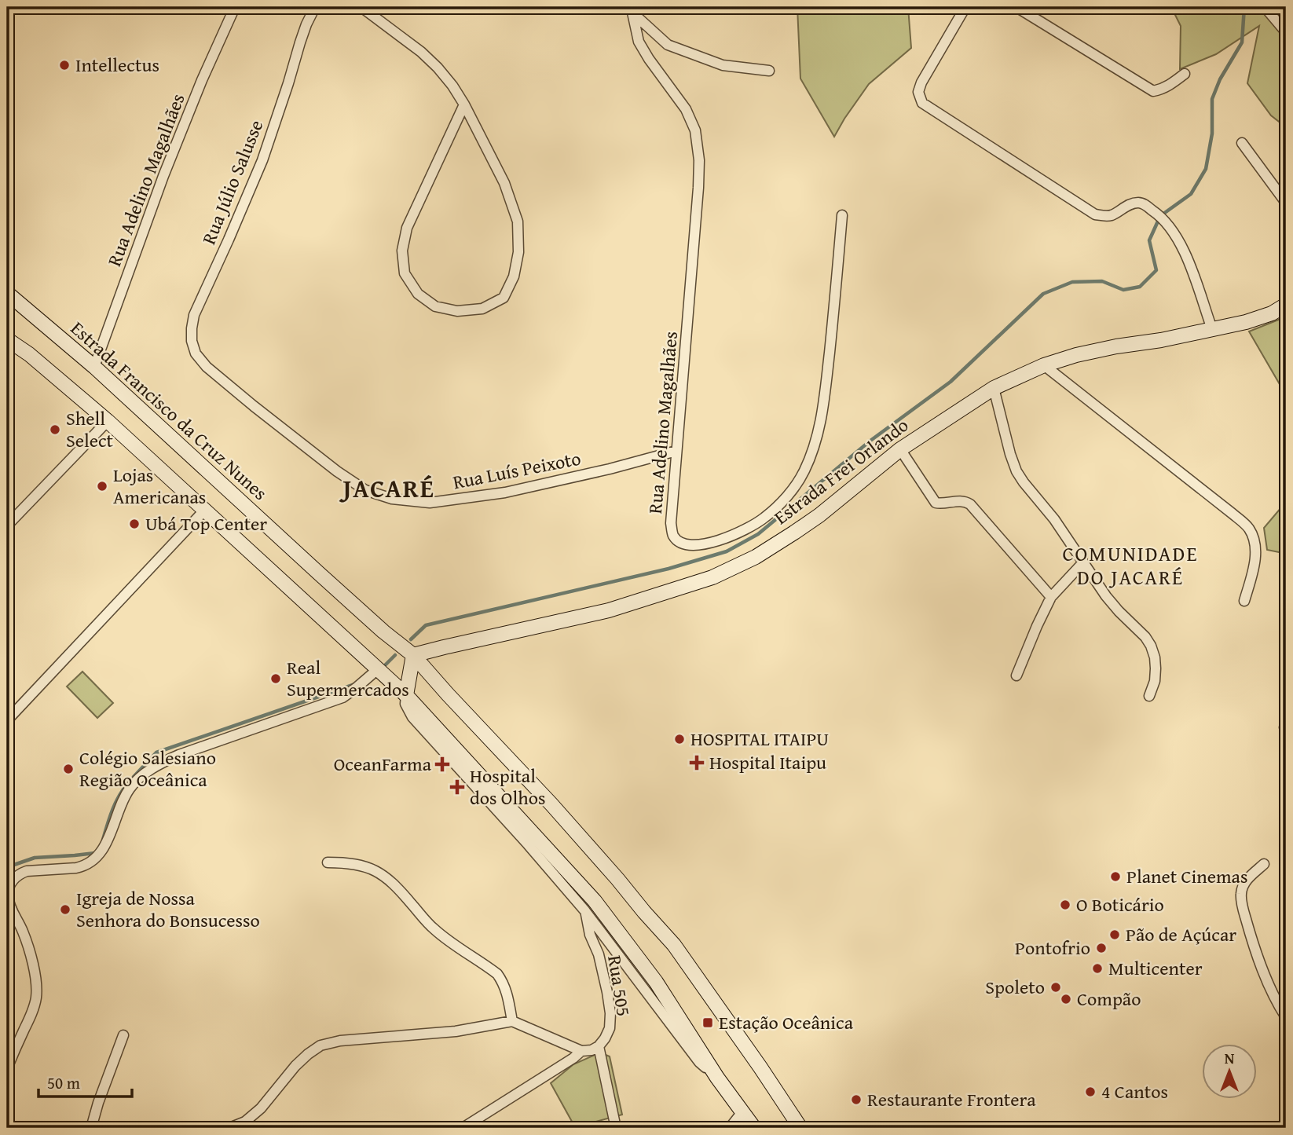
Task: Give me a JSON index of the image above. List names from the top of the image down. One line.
{"streets":{"main road":["Estrada Francisco da Cruz Nunes","Estrada Frei Orlando"],"street":["Rua Adelino Magalhães","Rua Júlio Salusse","Rua Luís Peixoto","Rua 505"]},"crossings":[["Rua Adelino Magalhães","Estrada Francisco da Cruz Nunes"],["Rua Adelino Magalhães","Rua Luís Peixoto"],["Rua Júlio Salusse","Rua Luís Peixoto"],["Estrada Francisco da Cruz Nunes","Estrada Frei Orlando"]],"districts":["JACARÉ","COMUNIDADE DO JACARÉ"],"places":{"other":["Intellectus","Shell Select","Lojas Americanas","Ubá Top Center","Real Supermercados","HOSPITAL ITAIPU","Colégio Salesiano Região Oceânica","Planet Cinemas","O Boticário","Igreja de Nossa Senhora do Bonsucesso","Pão de Açúcar","Pontofrio","Multicenter","Spoleto","Compão","4 Cantos","Restaurante Frontera"],"health":["Hospital Itaipu","OceanFarma","Hospital dos Olhos"],"transit":["Estação Oceânica"]},"scale_bar":"50 m","north":"top"}
